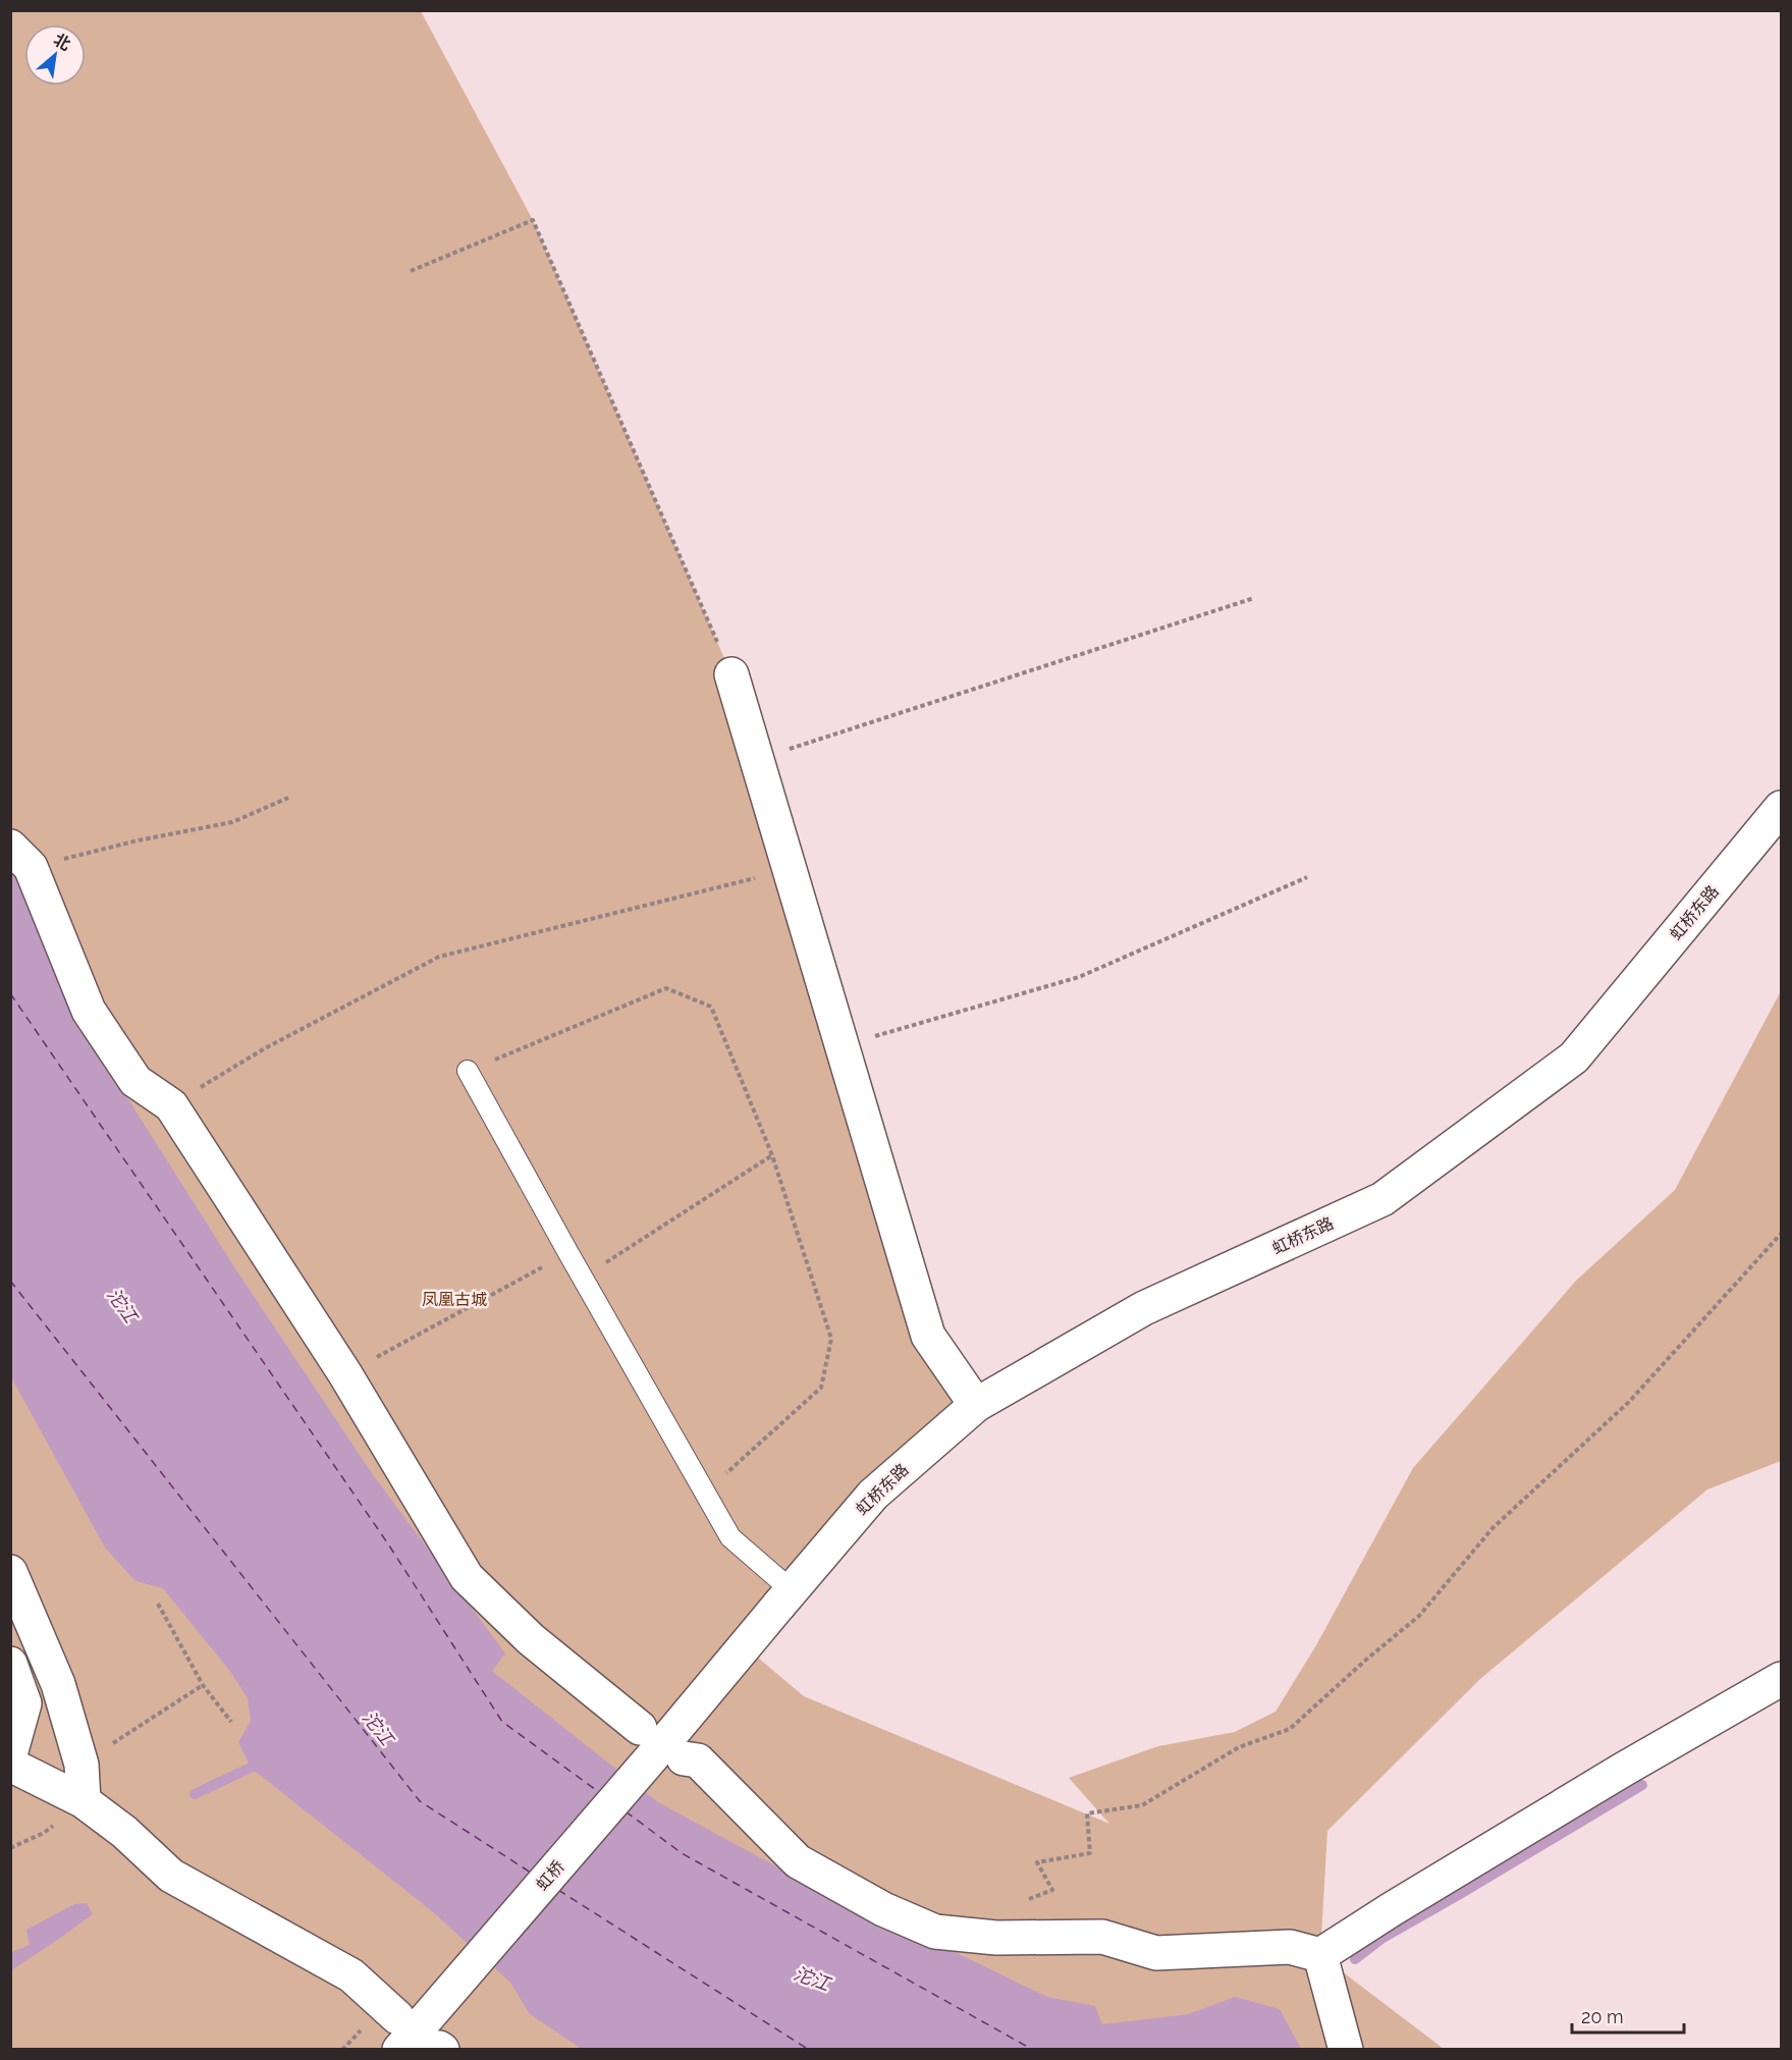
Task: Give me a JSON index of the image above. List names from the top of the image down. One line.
{"streets":{"street":["虹桥东路","虹桥"]},"crossings":[["虹桥东路","虹桥"]],"water":["沱江"],"parks":["凤凰古城"],"scale_bar":"20 m","north":"top right"}
